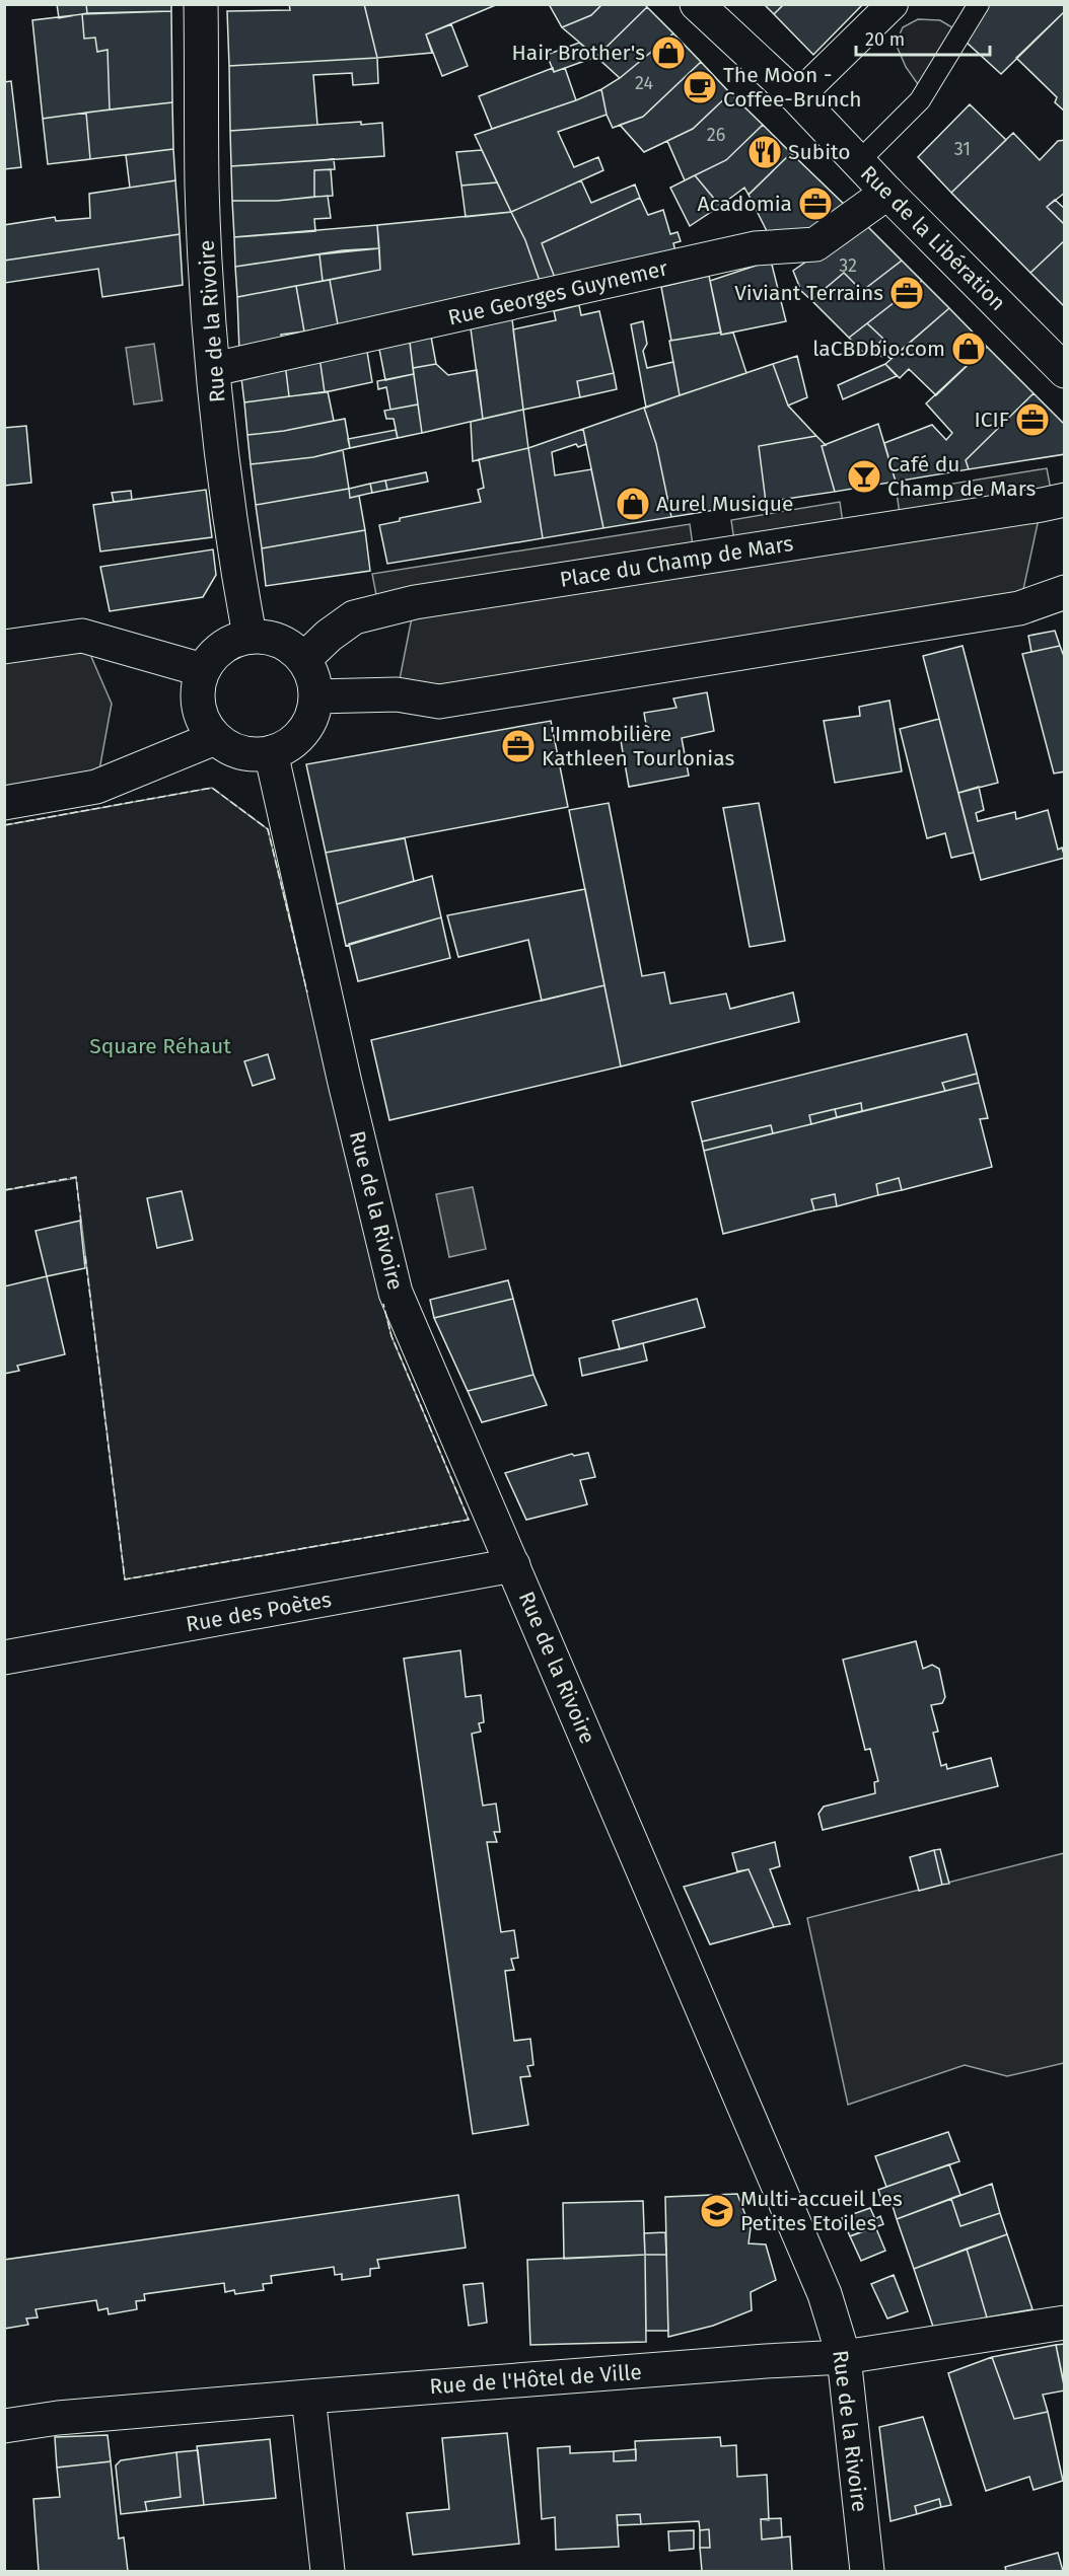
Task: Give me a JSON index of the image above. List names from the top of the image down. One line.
{"streets":{"street":["Rue de la Libération","Rue Georges Guynemer","Rue de la Rivoire","Place du Champ de Mars","Rue des Poètes","Rue de l'Hôtel de Ville"]},"crossings":[["Rue de la Libération","Rue Georges Guynemer"],["Rue Georges Guynemer","Rue de la Rivoire"],["Rue de la Rivoire","Place du Champ de Mars"],["Rue de la Rivoire","Rue des Poètes"],["Rue de la Rivoire","Rue de l'Hôtel de Ville"]],"parks":["Square Réhaut"],"places":{"shop":["Hair Brother's","laCBDbio.com","Aurel Musique"],"cafe":["The Moon - Coffee-Brunch"],"restaurant":["Subito"],"office":["Acadomia","Viviant Terrains","ICIF","L'Immobilière Kathleen Tourlonias"],"bar":["Café du Champ de Mars"],"school or university":["Multi-accueil Les Petites Etoiles"]},"house_numbers":["24","26","31","32"],"scale_bar":"20 m"}
